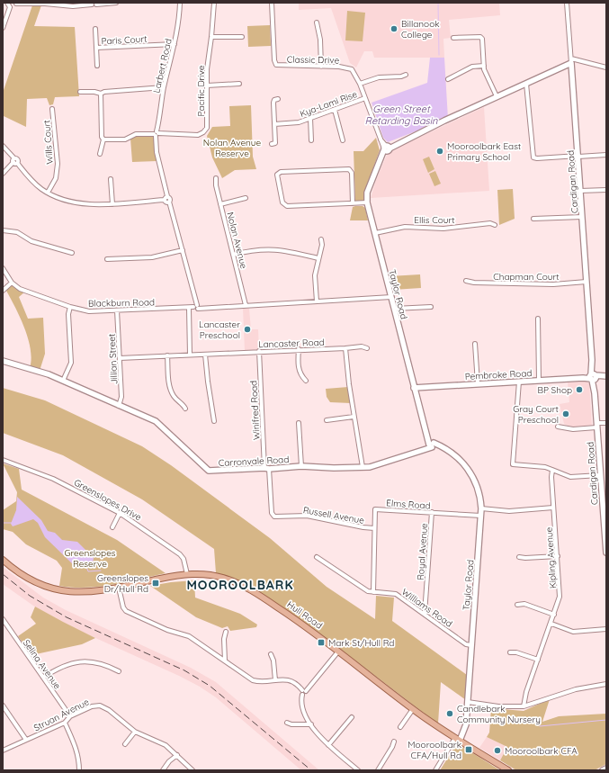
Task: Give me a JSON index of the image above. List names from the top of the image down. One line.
{"streets":{"main road":["Hull Road"],"street":["Paris Court","Classic Drive","Larbert Road","Pacific Drive","Kya-Lami Rise","Wills Court","Cardigan Road","Ellis Court","Nolan Avenue","Chapman Court","Taylor Road","Blackburn Road","Lancaster Road","Jillian Street","Pembroke Road","Winifred Road","Carronvale Road","Greenslopes Drive","Elms Road","Russell Avenue","Royal Avenue","Kipling Avenue","Williams Road","Selina Avenue","Struan Avenue"]},"crossings":[["Paris Court","Larbert Road"],["Larbert Road","Pacific Drive"],["Cardigan Road","Chapman Court"],["Cardigan Road","Taylor Road"],["Cardigan Road","Pembroke Road"],["Ellis Court","Taylor Road"],["Nolan Avenue","Blackburn Road"],["Taylor Road","Blackburn Road"],["Taylor Road","Pembroke Road"],["Taylor Road","Carronvale Road"],["Taylor Road","Elms Road"],["Taylor Road","Williams Road"],["Taylor Road","Hull Road"],["Blackburn Road","Jillian Street"],["Lancaster Road","Jillian Street"],["Lancaster Road","Winifred Road"],["Jillian Street","Carronvale Road"],["Winifred Road","Carronvale Road"],["Winifred Road","Russell Avenue"],["Carronvale Road","Russell Avenue"],["Greenslopes Drive","Hull Road"],["Elms Road","Russell Avenue"],["Elms Road","Royal Avenue"],["Elms Road","Williams Road"],["Royal Avenue","Williams Road"],["Selina Avenue","Struan Avenue"]],"districts":["MOOROOLBARK"],"water":["Green Street Retarding Basin"],"parks":["Nolan Avenue Reserve","Greenslopes Reserve"],"places":{"other":["Billanook College","Mooroolbark East Primary School","Lancaster Preschool","BP Shop","Gray Court Preschool","Candlebark Community Nursery","Mooroolbark CFA"],"transit":["Greenslopes Dr/Hull Rd","Mark St/Hull Rd","Mooroolbark CFA/Hull Rd"]}}
